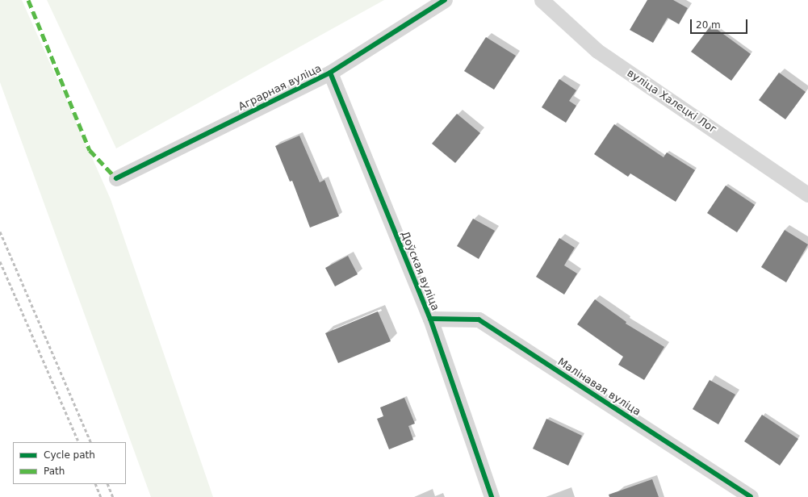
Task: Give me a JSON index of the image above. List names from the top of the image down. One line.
{"streets":{"street":["Аграрная вуліца","вуліца Халецкі Лог","Доўская вуліца","Малінавая вуліца"]},"crossings":[["Аграрная вуліца","Доўская вуліца"],["Доўская вуліца","Малінавая вуліца"]],"legend":["Cycle path","Path"],"scale_bar":"20 m"}
